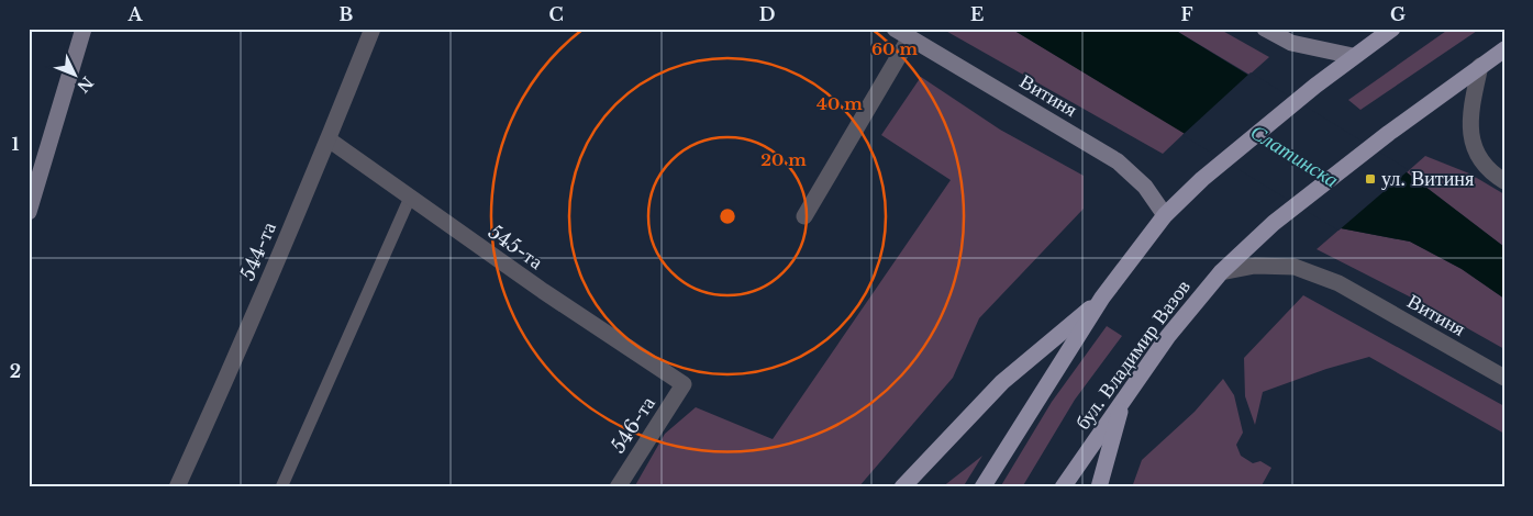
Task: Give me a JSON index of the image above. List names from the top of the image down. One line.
{"streets":{"main road":["бул. Владимир Вазов"],"street":["Витиня","545-та","544-та","546-та"]},"crossings":[["Витиня","бул. Владимир Вазов"],["545-та","544-та"],["545-та","546-та"]],"water":["Слатинска"],"places":{"transit":["ул. Витиня"]},"north":"bottom right","grid":{"columns":["A","B","C","D","E","F","G"],"rows":["1","2"]},"rings":["60 m","40 m","20 m"]}
